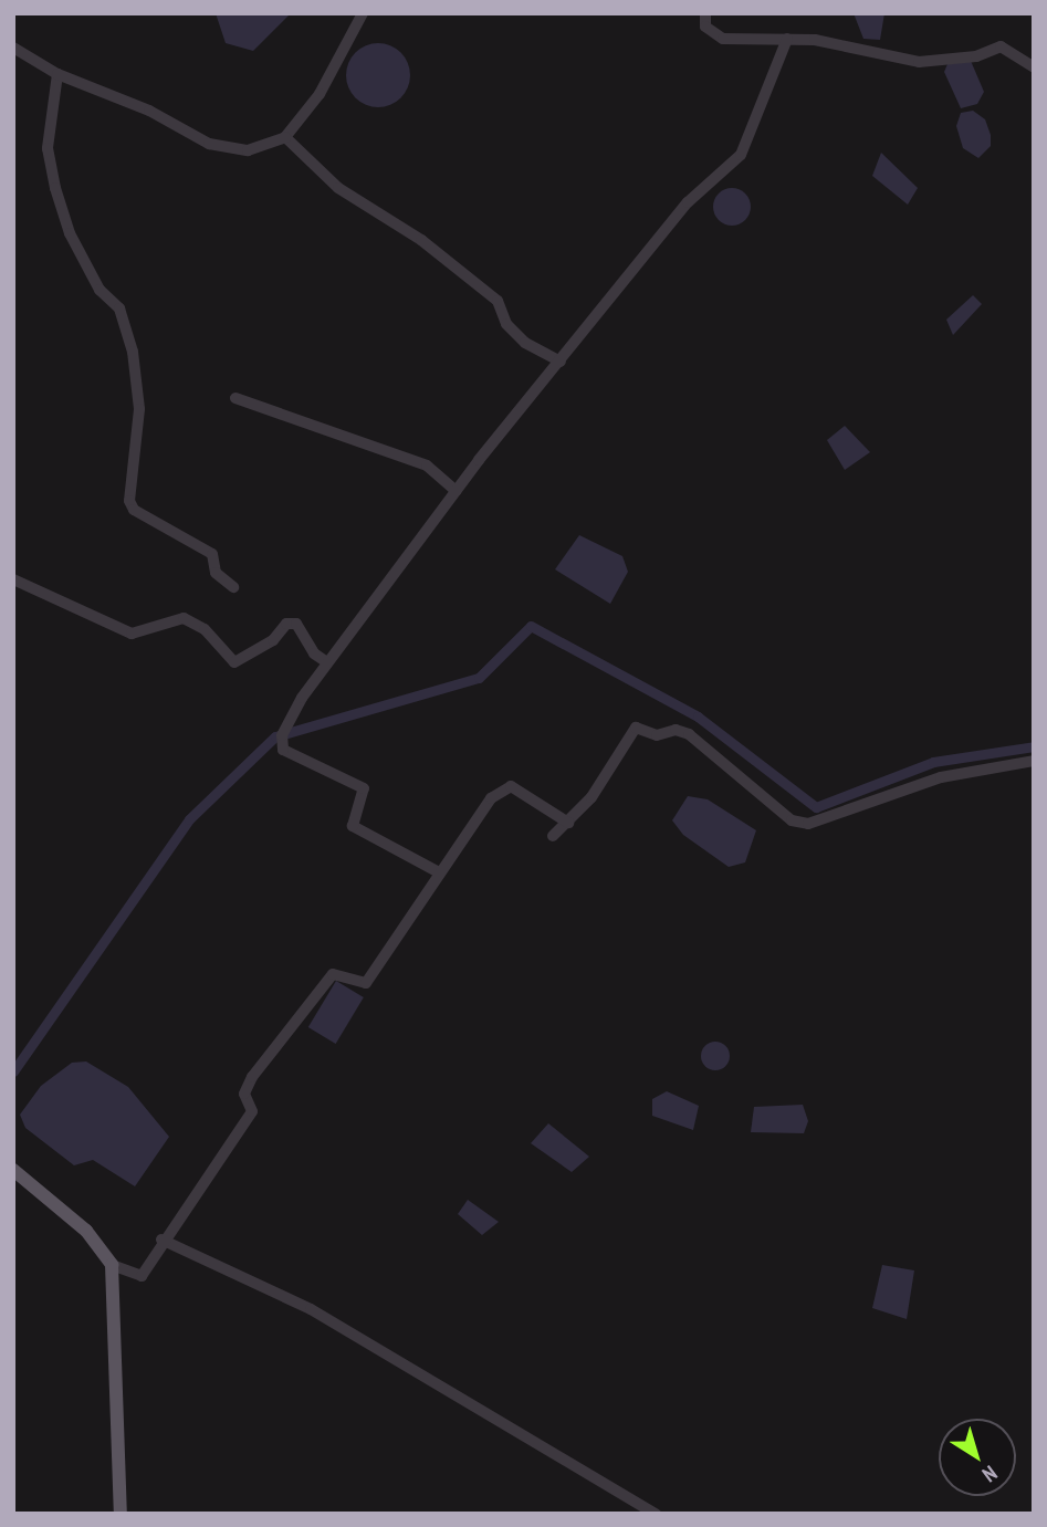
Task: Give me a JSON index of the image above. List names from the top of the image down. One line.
{"north":"bottom right"}
